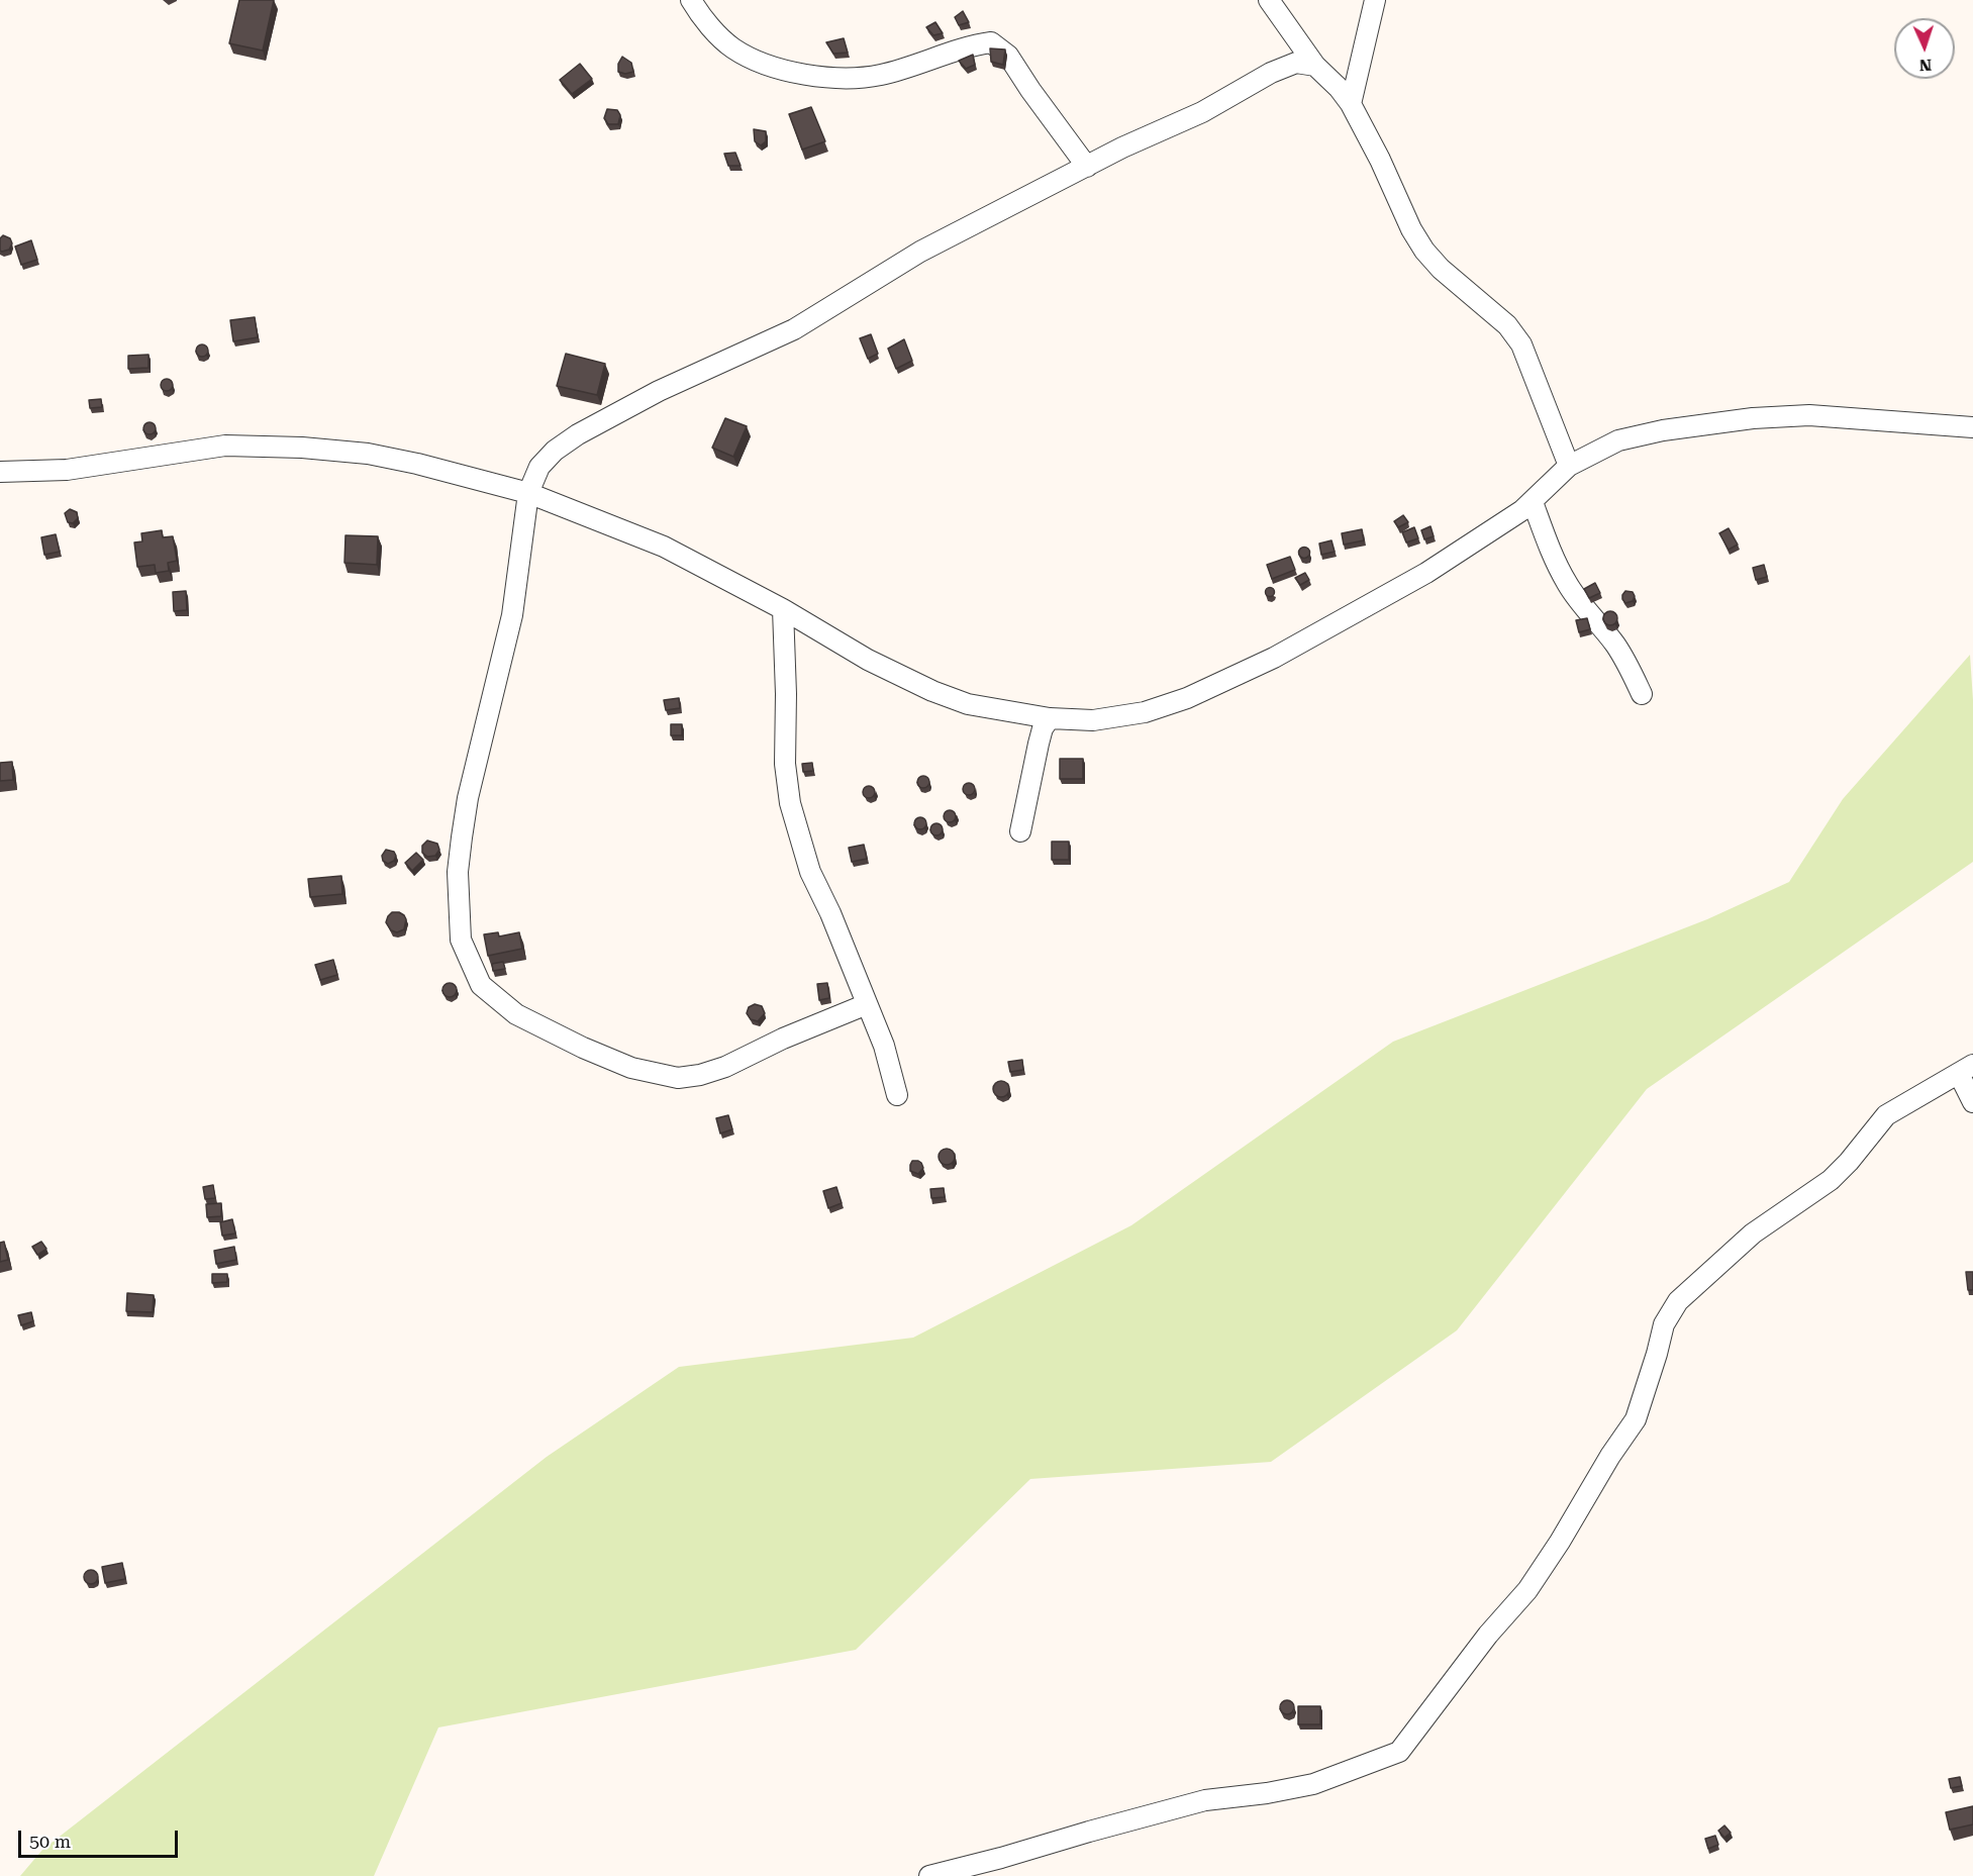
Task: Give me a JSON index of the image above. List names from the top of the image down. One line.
{"scale_bar":"50 m","north":"bottom"}
